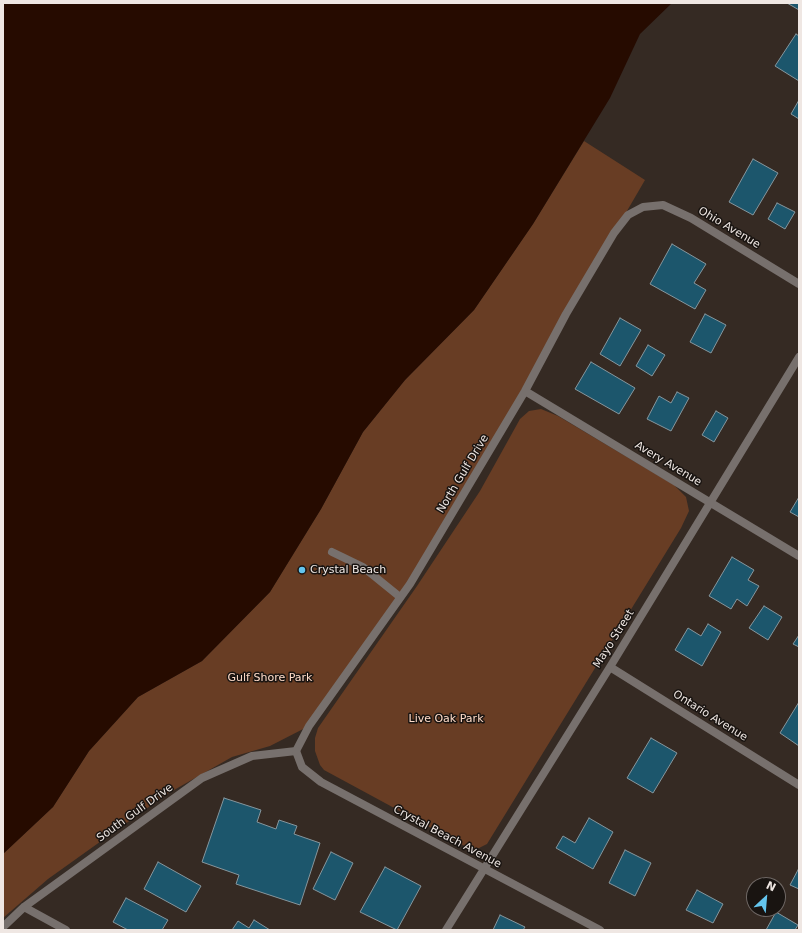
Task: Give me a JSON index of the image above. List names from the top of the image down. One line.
{"streets":{"street":["Ohio Avenue","Avery Avenue","North Gulf Drive","Mayo Street","Ontario Avenue","South Gulf Drive","Crystal Beach Avenue"]},"crossings":[["Ohio Avenue","North Gulf Drive"],["Avery Avenue","North Gulf Drive"],["Avery Avenue","Mayo Street"],["North Gulf Drive","South Gulf Drive"],["North Gulf Drive","Crystal Beach Avenue"],["Mayo Street","Ontario Avenue"],["Mayo Street","Crystal Beach Avenue"],["South Gulf Drive","Crystal Beach Avenue"]],"parks":["Gulf Shore Park","Live Oak Park"],"places":["Crystal Beach"],"north":"top right"}
